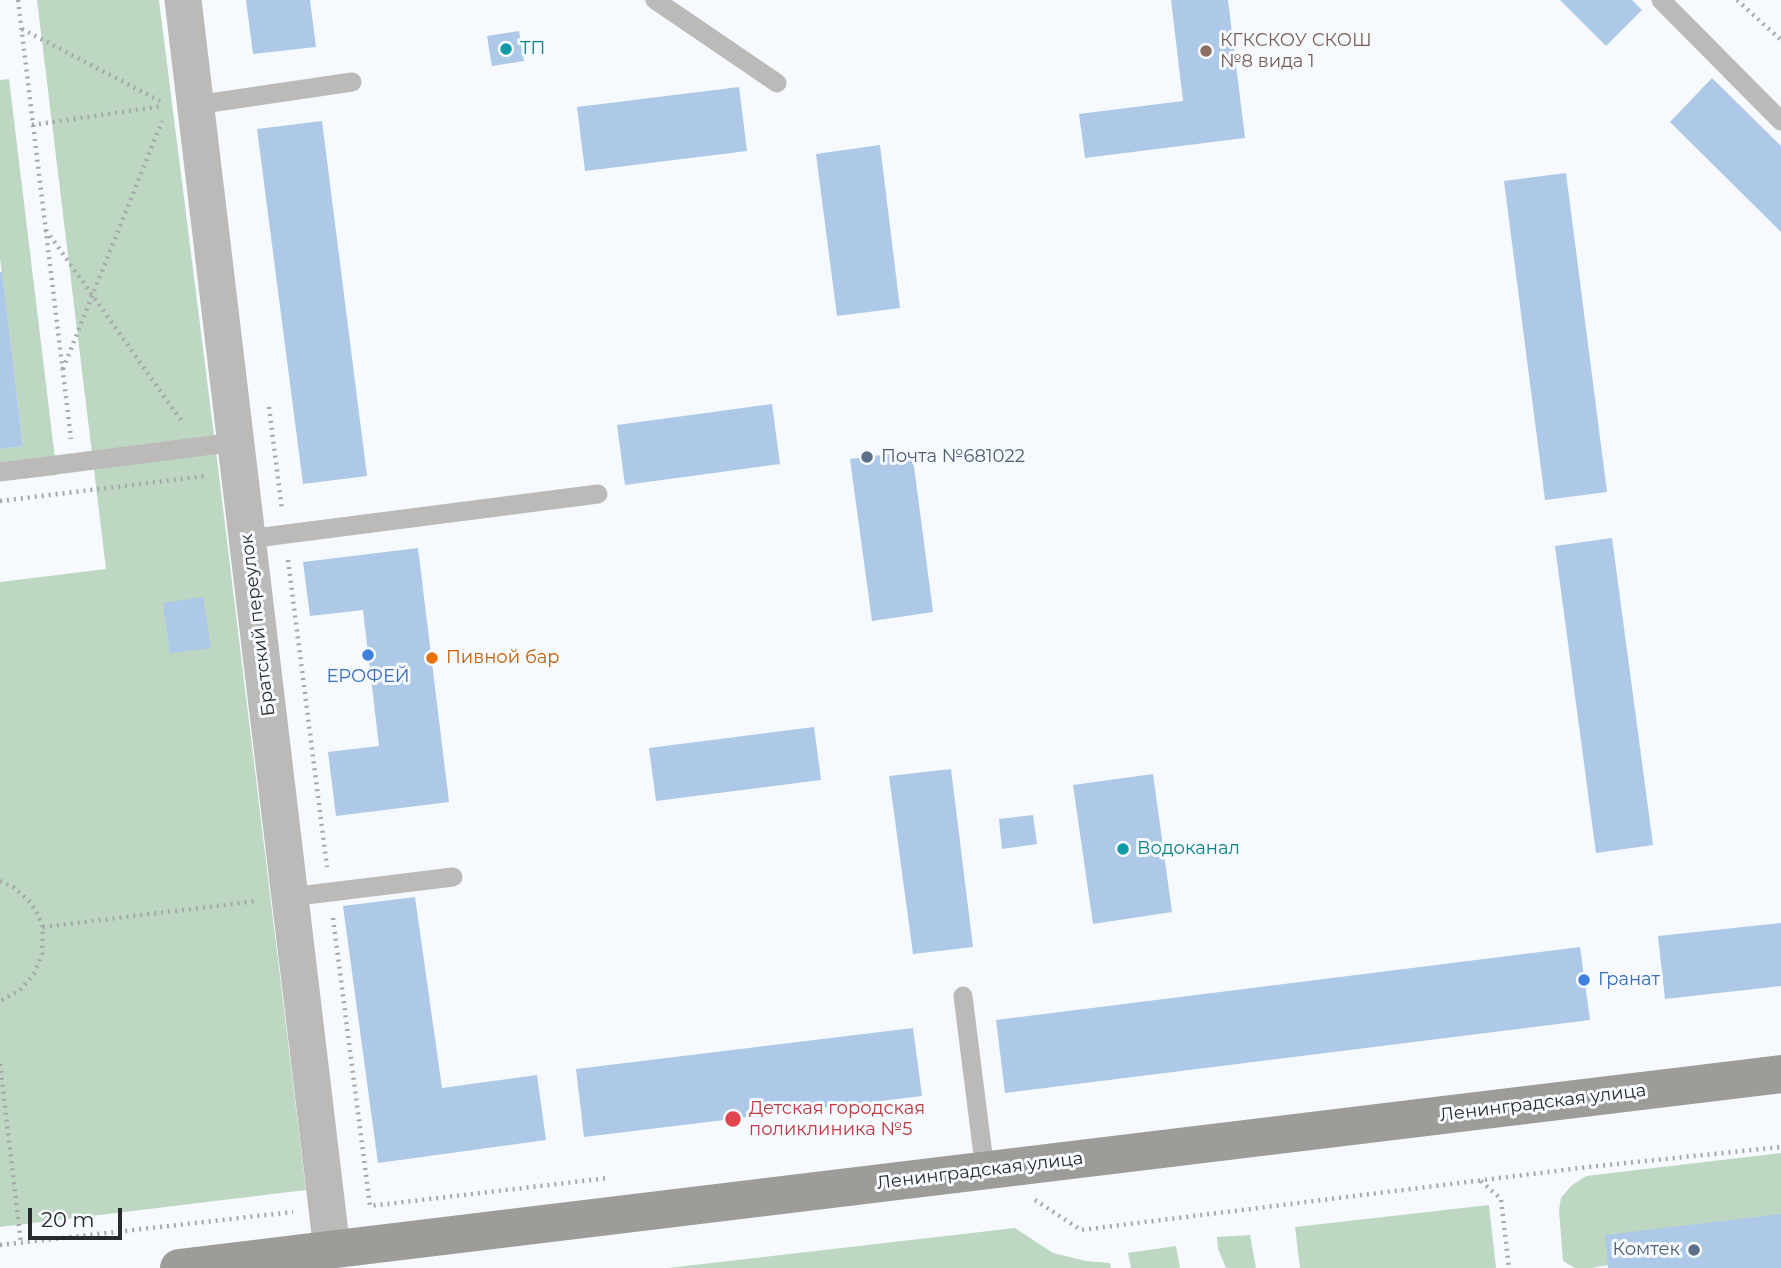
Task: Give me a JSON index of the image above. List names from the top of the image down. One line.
{"streets":{"main road":["Ленинградская улица"],"street":["Братский переулок"]},"crossings":[["Братский переулок","Ленинградская улица"]],"places":["ТП","КГКСКОУ СКОШ №8 вида 1","Почта №681022","ЕРОФЕЙ","Пивной бар","Водоканал","Гранат","Детская городская поликлиника №5","Комтек"],"scale_bar":"20 m"}
